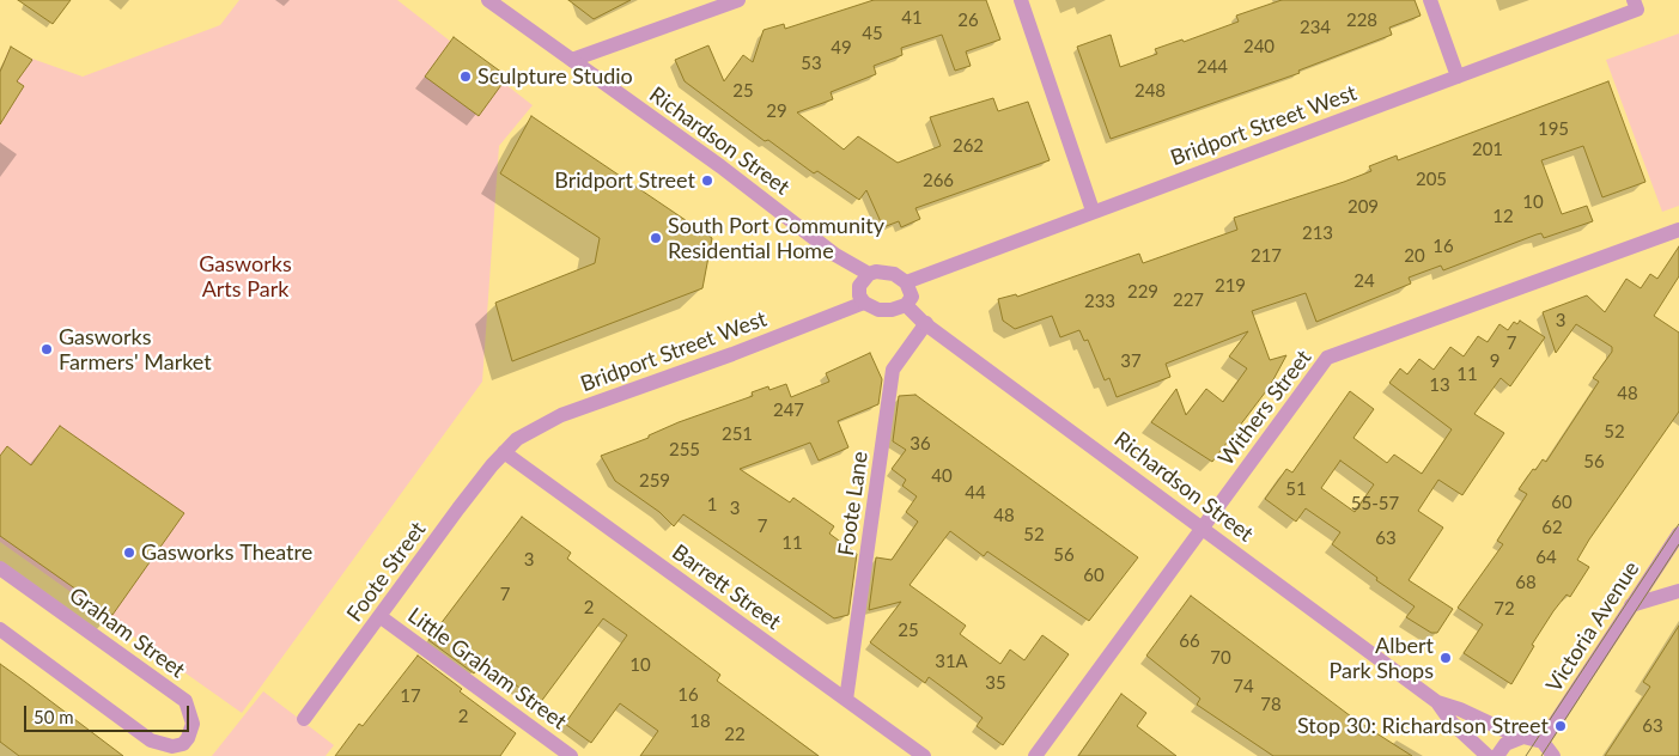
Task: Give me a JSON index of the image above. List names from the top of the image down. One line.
{"streets":{"street":["Bridport Street West","Richardson Street","Withers Street","Foote Lane","Foote Street","Barrett Street","Victoria Avenue","Graham Street","Little Graham Street"]},"crossings":[["Bridport Street West","Richardson Street"],["Bridport Street West","Foote Street"],["Bridport Street West","Barrett Street"],["Richardson Street","Withers Street"],["Richardson Street","Foote Lane"],["Richardson Street","Victoria Avenue"],["Foote Lane","Barrett Street"],["Foote Street","Barrett Street"],["Foote Street","Little Graham Street"]],"parks":["Gasworks Arts Park"],"places":["Sculpture Studio","Bridport Street","South Port Community Residential Home","Gasworks Farmers' Market","Gasworks Theatre","Albert Park Shops","Stop 30: Richardson Street"],"house_numbers":["41","26","228","234","45","240","49","53","244","25","248","29","195","262","201","205","266","10","209","12","213","16","217","20","24","219","229","227","233","3","7","37","9","11","13","48","247","52","251","36","255","56","40","259","51","44","60","55-57","1","3","48","7","62","52","63","11","56","64","3","60","68","7","2","72","25","66","70","31A","10","35","74","16","17","78","2","18","63","22"],"scale_bar":"50 m"}
